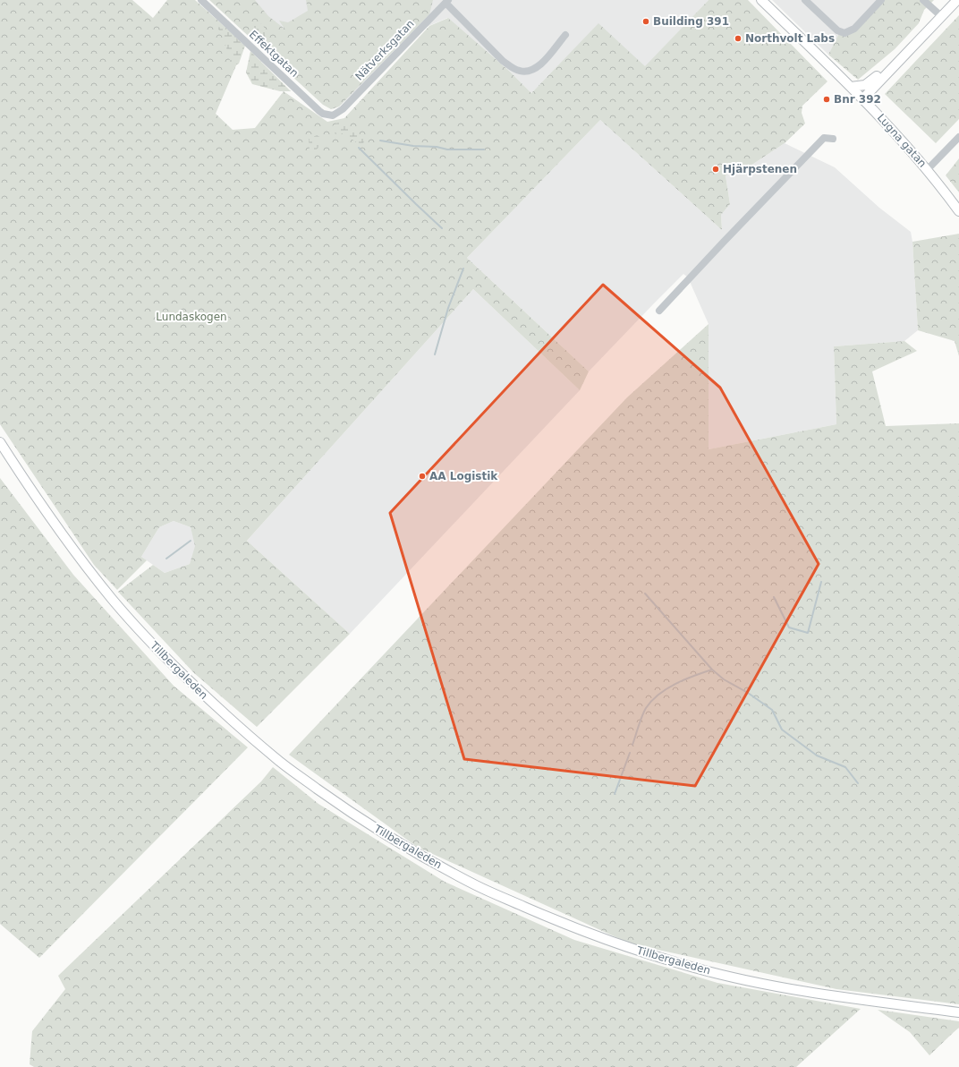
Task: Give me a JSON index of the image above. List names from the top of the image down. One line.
{"streets":{"main road":["Lugna gatan","Tillbergaleden"],"street":["Nätverksgatan","Effektgatan"]},"crossings":[["Nätverksgatan","Effektgatan"]],"parks":["Lundaskogen"],"places":["Building 391","Northvolt Labs","Bnr 392","Hjärpstenen","AA Logistik"]}
